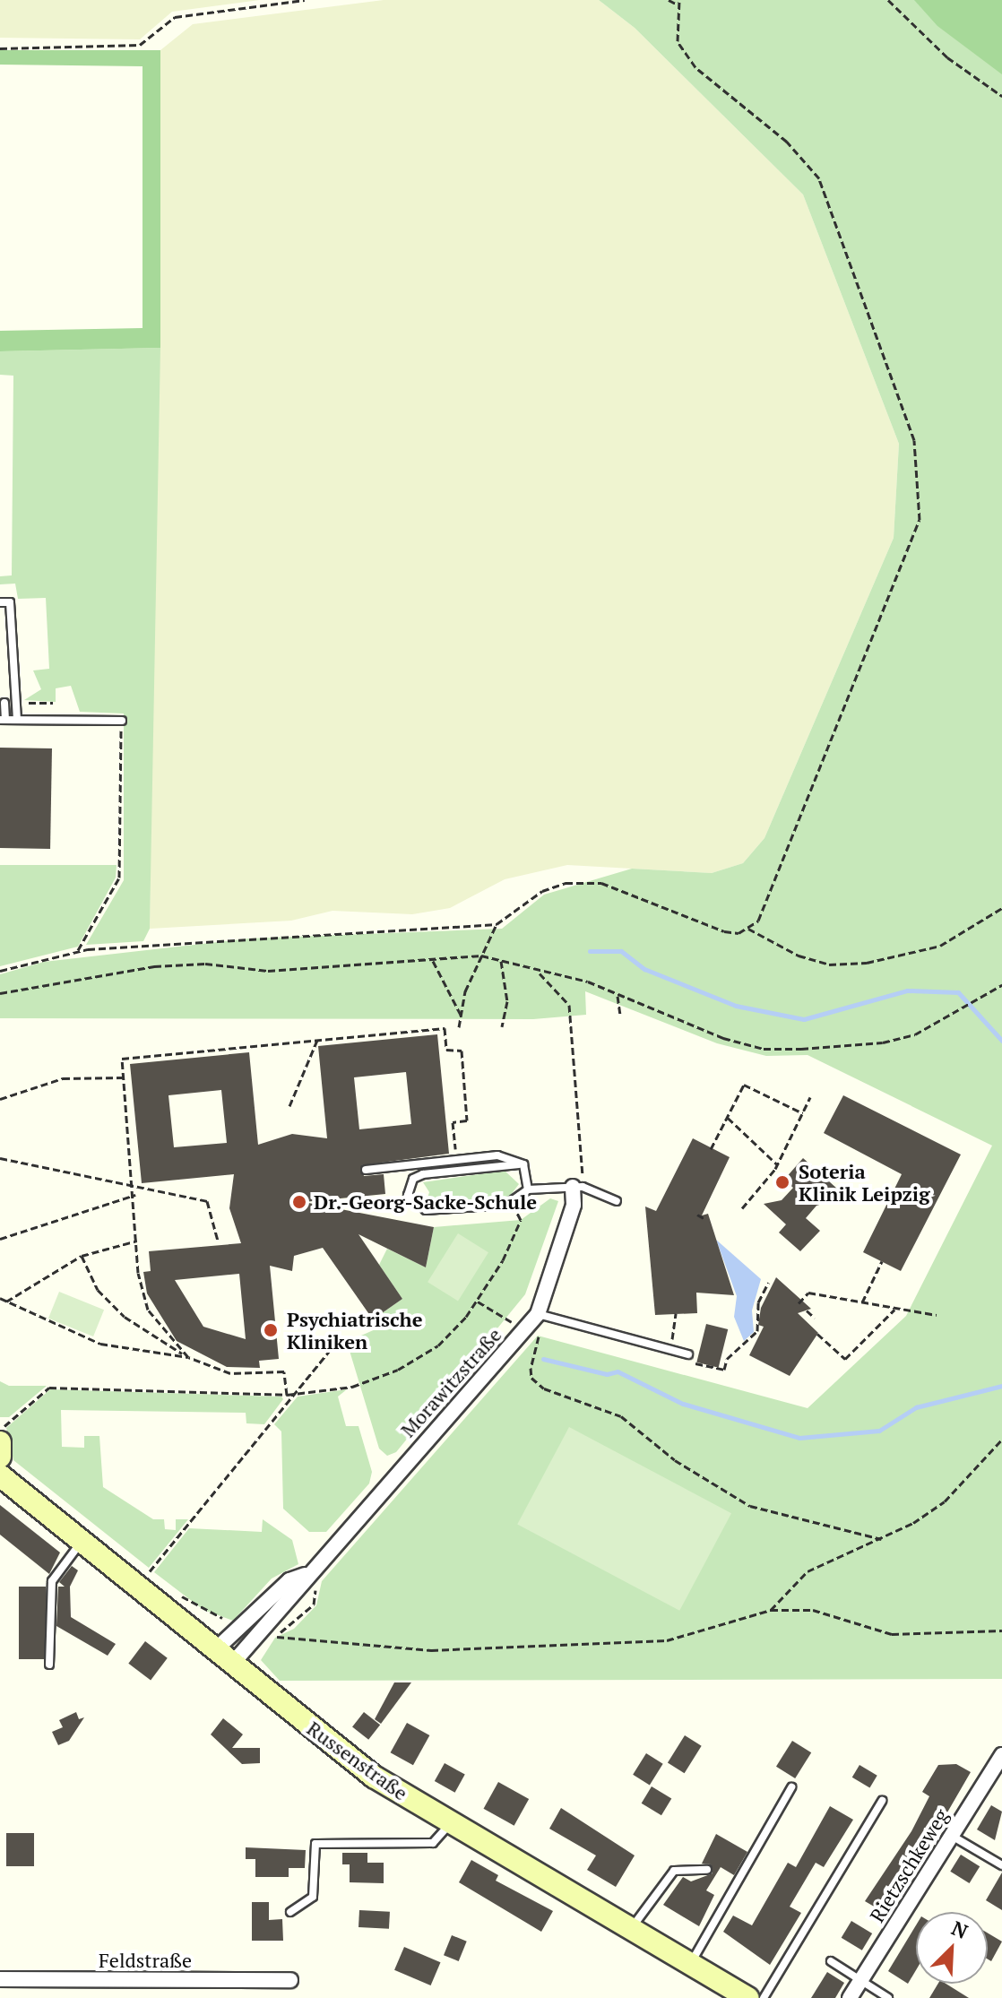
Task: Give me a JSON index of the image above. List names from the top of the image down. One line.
{"streets":{"street":["Morawitzstraße","Russenstraße","Rietzschkeweg","Feldstraße"]},"crossings":[["Morawitzstraße","Russenstraße"]],"places":["Soteria Klinik Leipzig","Dr.-Georg-Sacke-Schule","Psychiatrische Kliniken"],"north":"top right"}
